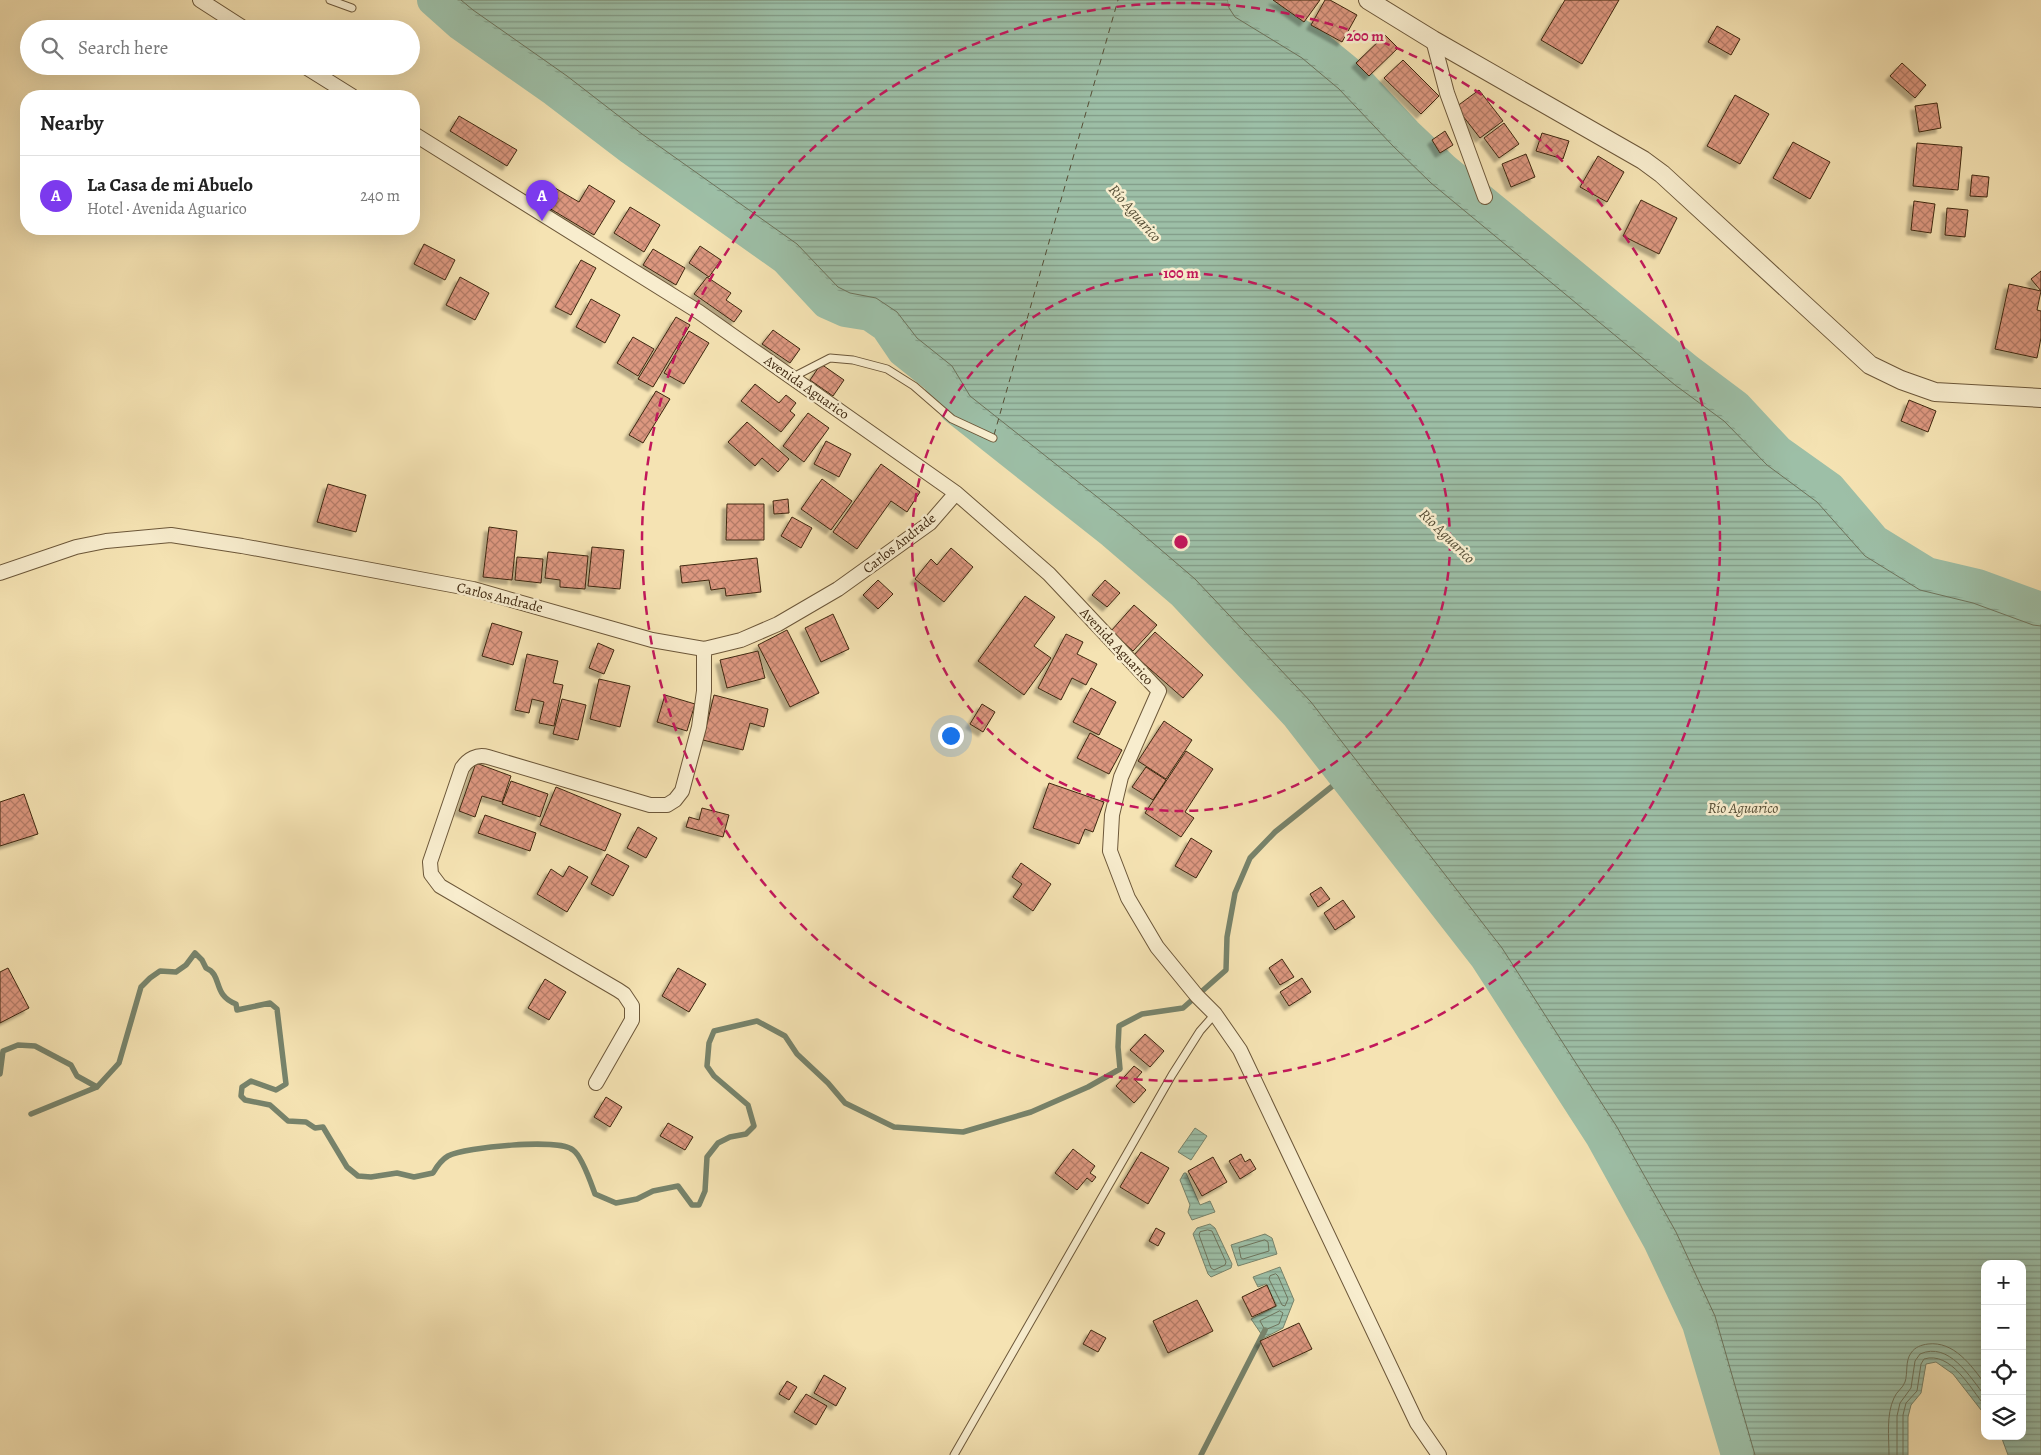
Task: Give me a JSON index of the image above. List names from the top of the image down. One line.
{"streets":{"street":["Avenida Aguarico","Carlos Andrade"]},"crossings":[["Avenida Aguarico","Carlos Andrade"]],"water":["Río Aguarico"],"page":{"search":"Search here","heading":"Nearby","list":[{"mark":"A","name":"La Casa de mi Abuelo","note":"Hotel · Avenida Aguarico","value":"240 m"}],"pins":"A","map_buttons":["+","−"]},"rings":["200 m","100 m"]}
